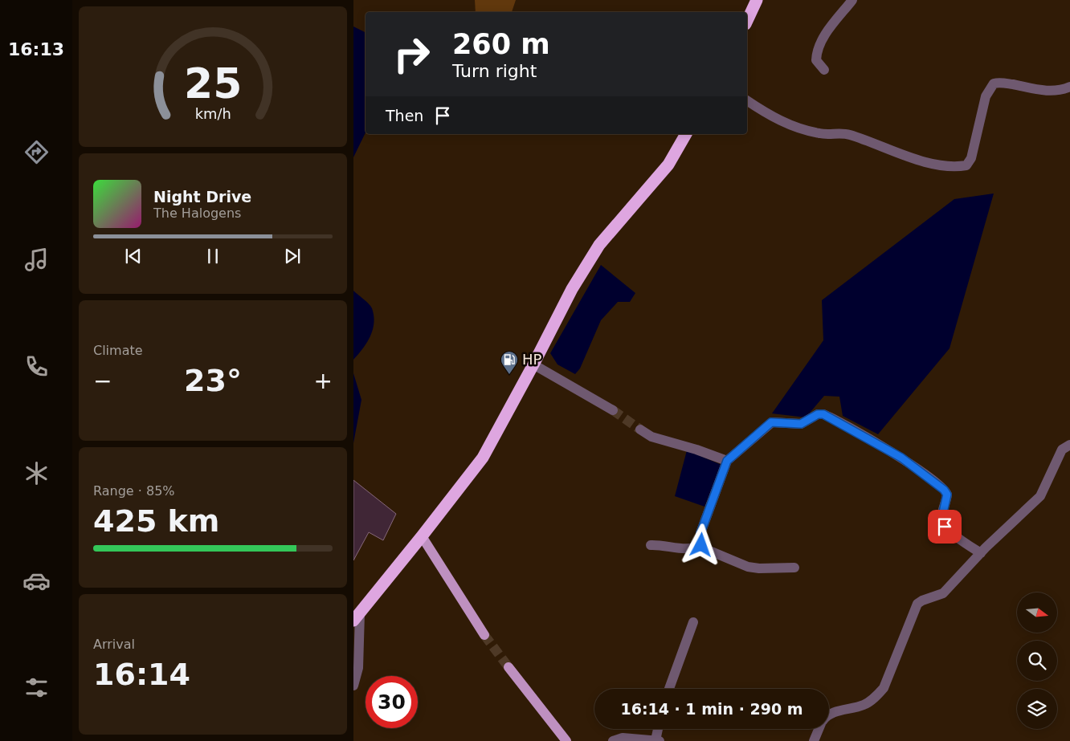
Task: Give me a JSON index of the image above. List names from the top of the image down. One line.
{"places":{"fuel station":["HP"]},"north":"right","page":{"tabs":"16:13","turn":["260 m","Turn right"],"then":"Then","song":["Night Drive","The Halogens"],"tile":["Climate",["Range · 85%","425 km"],["Arrival","16:14"]],"heat":["−","23°","+"],"limit":"30","trip":"16:14 · 1 min · 290 m","gauge":["25","km/h"]}}
